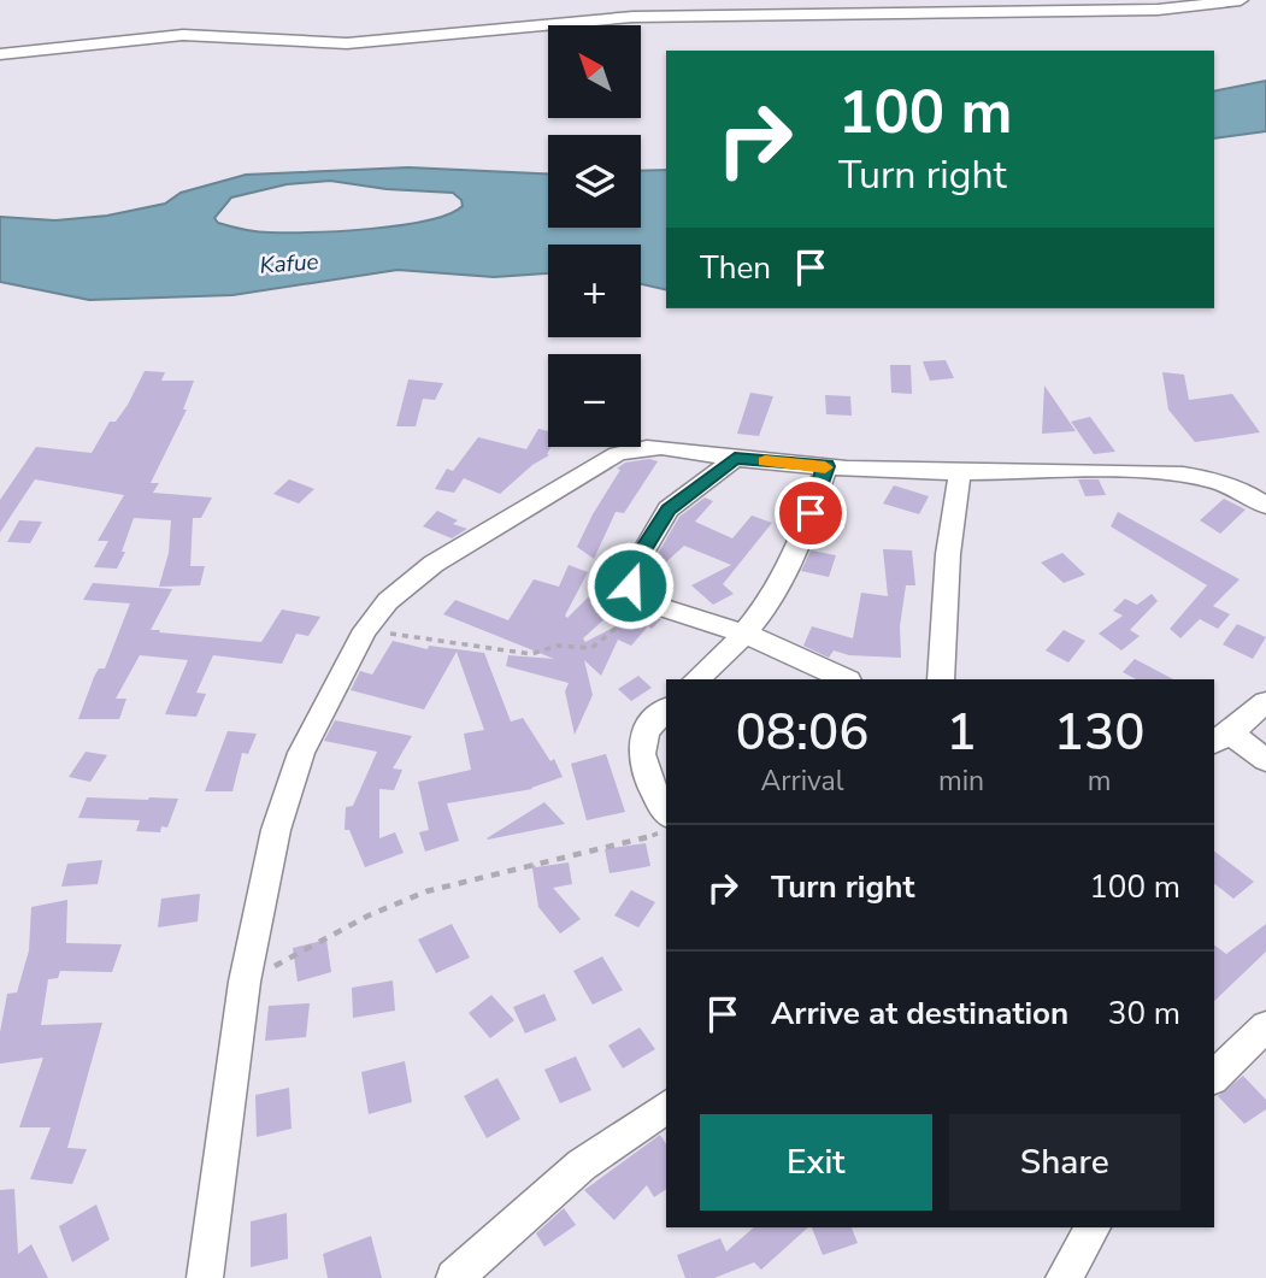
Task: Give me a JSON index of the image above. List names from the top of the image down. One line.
{"water":["Kafue"],"north":"top left","page":{"map_buttons":["+","−"],"turn":["100 m","Turn right"],"then":"Then","eta":["08:06","Arrival","1","min","130","m"],"list":[{"name":"Turn right","value":"100 m"},{"name":"Arrive at destination","value":"30 m"}],"buttons":["Exit","Share"]}}
